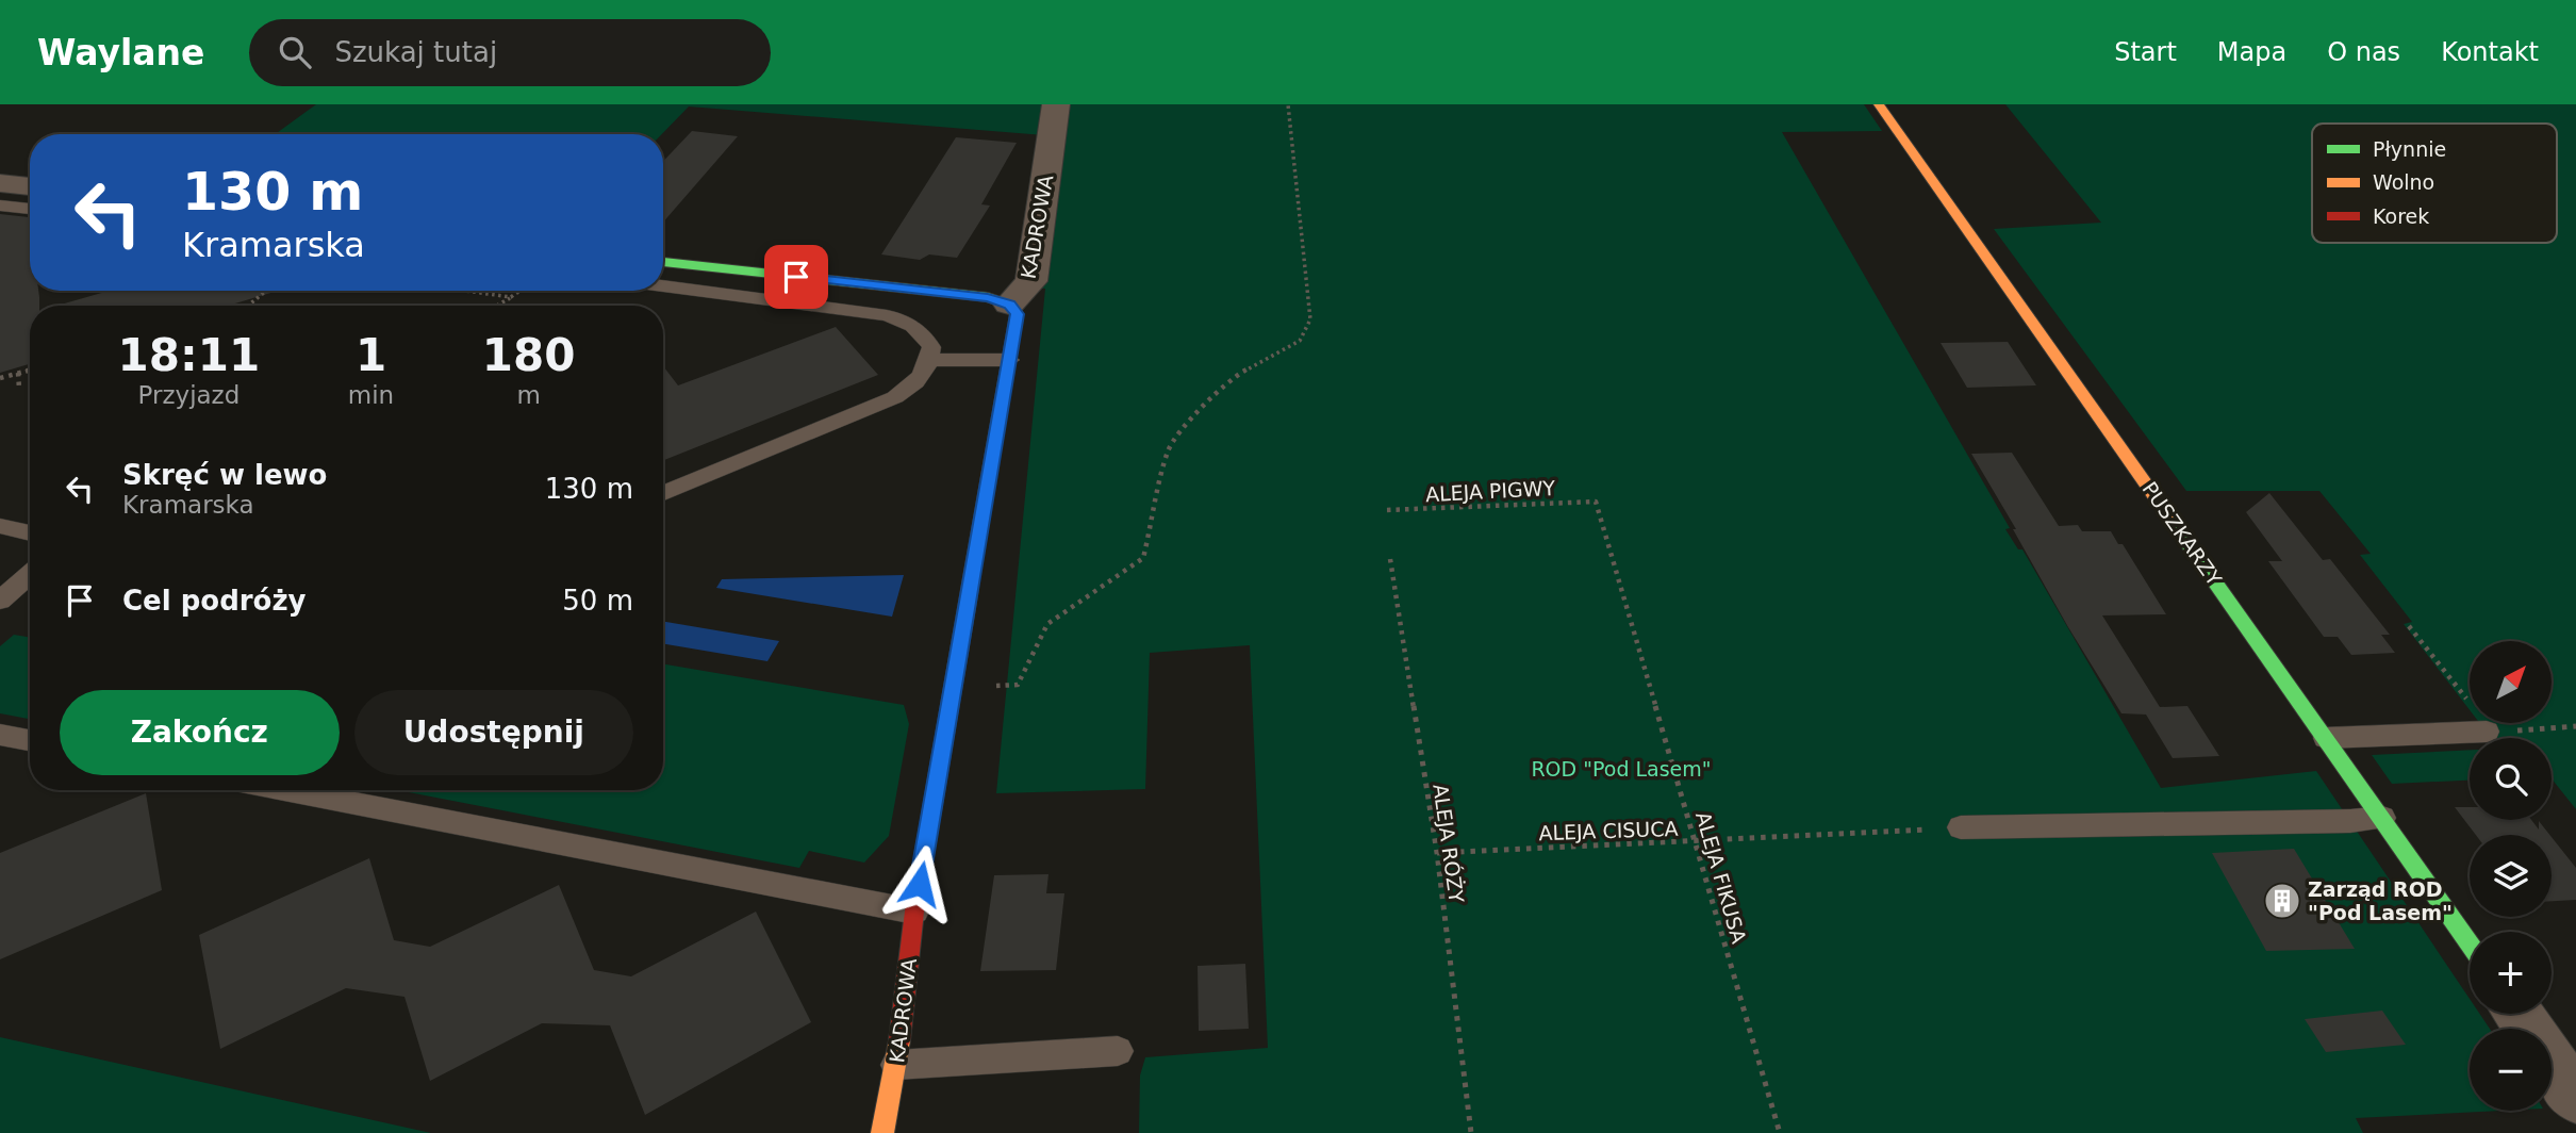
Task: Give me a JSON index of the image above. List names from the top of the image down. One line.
{"streets":{"street":["KADROWA","PUSZKARZY"],"path":["ALEJA PIGWY","ALEJA CISUCA","ALEJA RÓŻY","ALEJA FIKUSA"]},"crossings":[["ALEJA PIGWY","ALEJA FIKUSA"],["ALEJA CISUCA","ALEJA RÓŻY"],["ALEJA CISUCA","ALEJA FIKUSA"]],"parks":["ROD \"Pod Lasem\""],"places":{"building":["Zarząd ROD \"Pod Lasem\""]},"legend":["Płynnie","Wolno","Korek"],"north":"top right","page":{"header":"Waylane","search":"Szukaj tutaj","nav":["Start","Mapa","O nas","Kontakt"],"turn":["130 m","Kramarska"],"eta":["18:11","Przyjazd","1","min","180","m"],"list":[{"name":"Skręć w lewo","note":"Kramarska","value":"130 m"},{"name":"Cel podróży","value":"50 m"}],"map_buttons":["+","−"],"buttons":["Zakończ","Udostępnij"]}}
